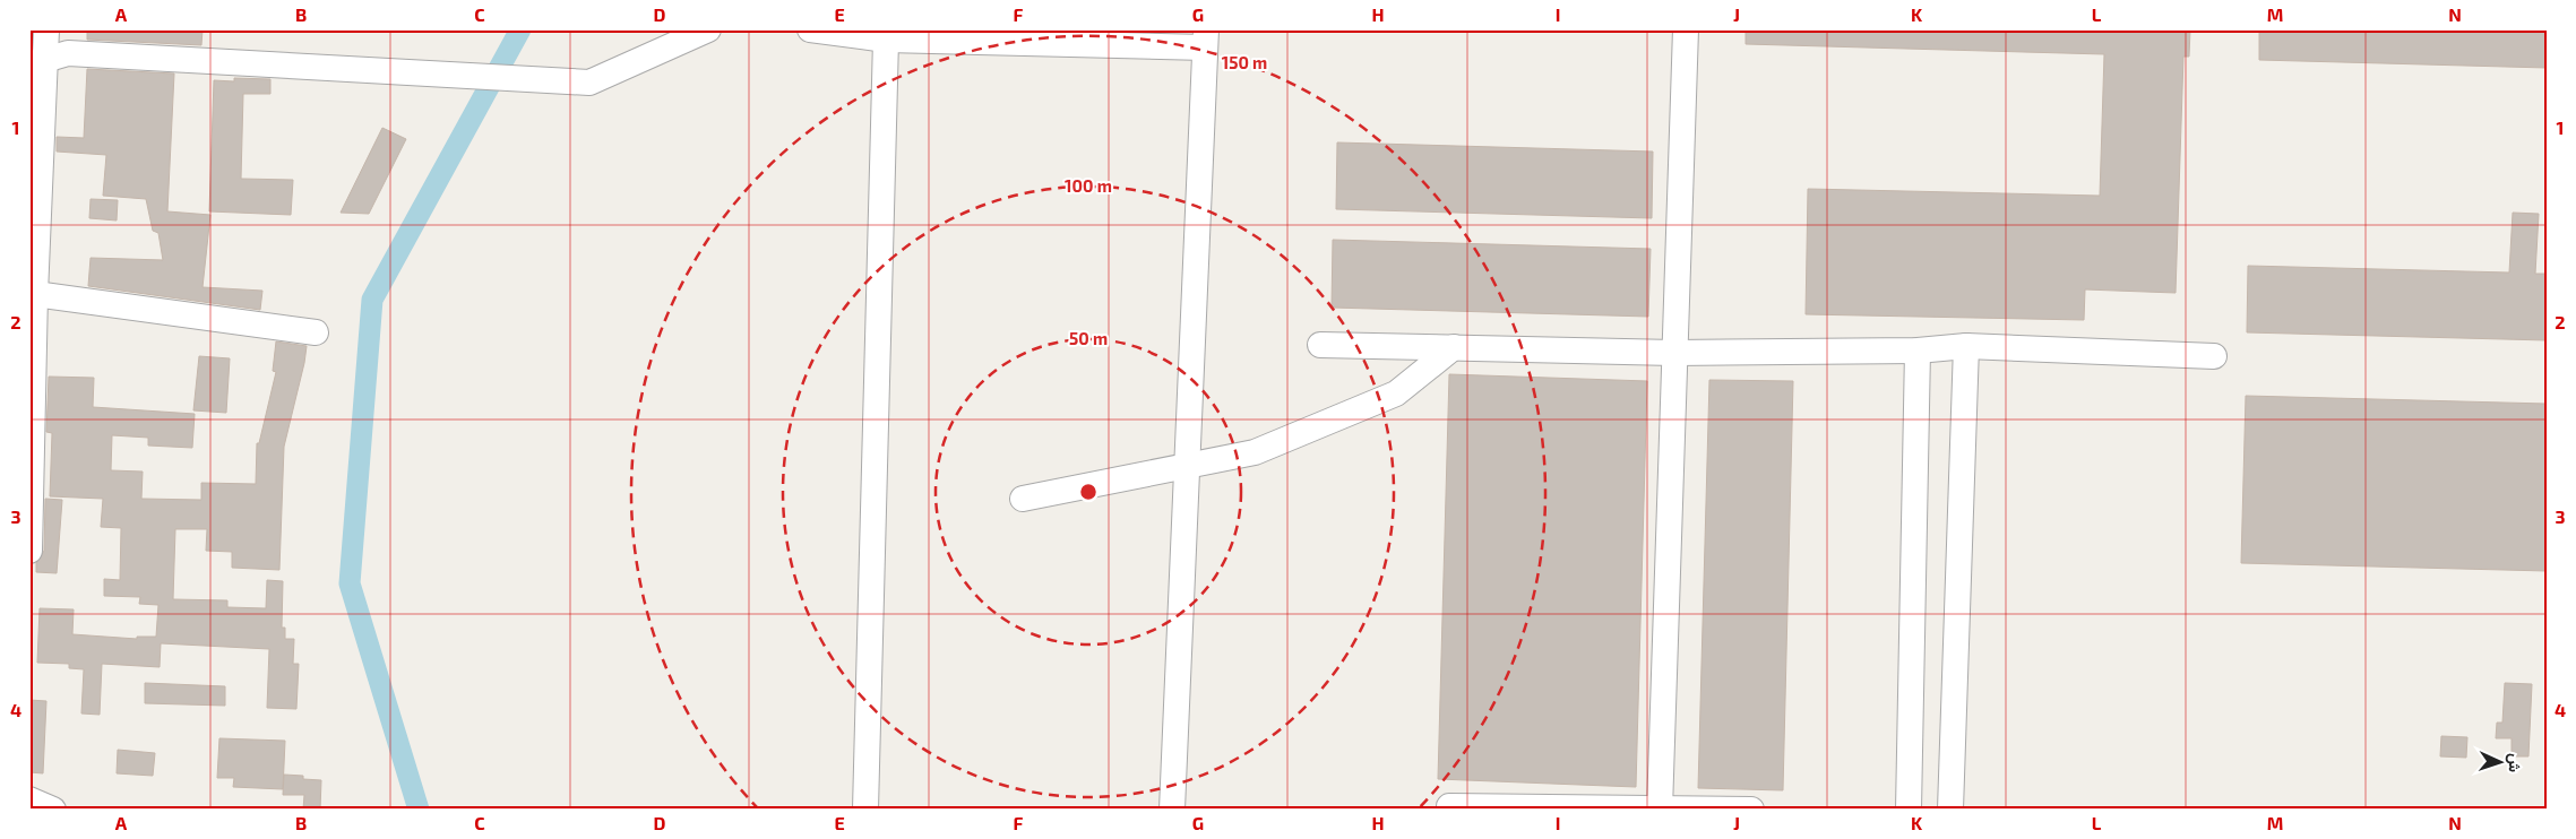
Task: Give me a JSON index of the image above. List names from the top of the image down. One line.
{"north":"right","grid":{"columns":["A","B","C","D","E","F","G","H","I","J","K","L","M","N"],"rows":["1","2","3","4"]},"rings":["150 m","100 m","50 m"]}
